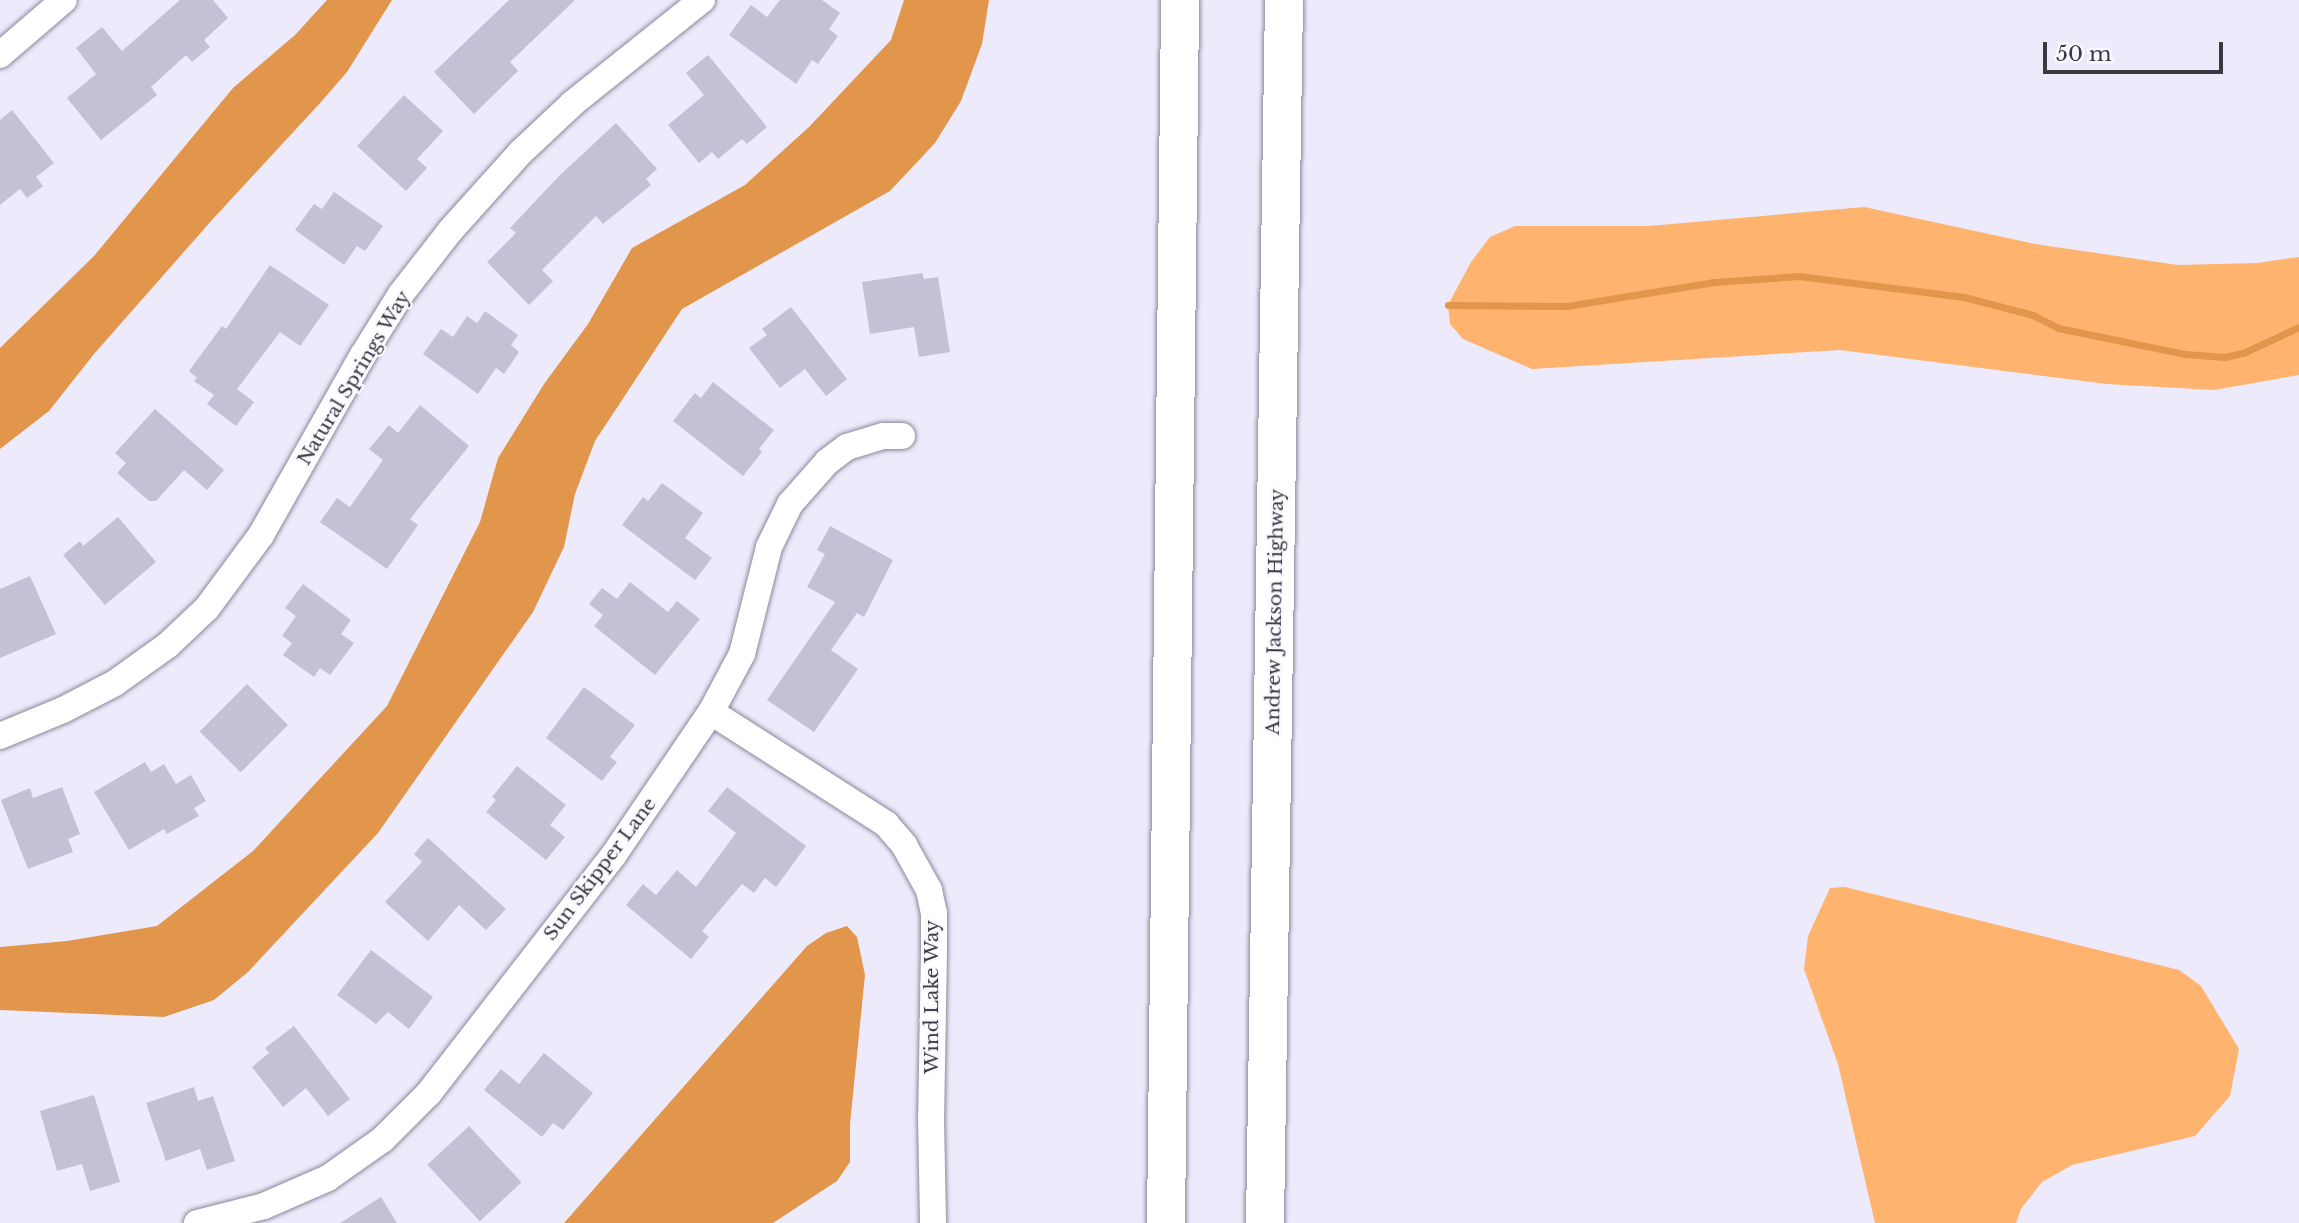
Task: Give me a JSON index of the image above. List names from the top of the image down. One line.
{"streets":{"highway":["Andrew Jackson Highway"],"street":["Natural Springs Way","Sun Skipper Lane","Wind Lake Way"]},"crossings":[["Sun Skipper Lane","Wind Lake Way"]],"scale_bar":"50 m"}
